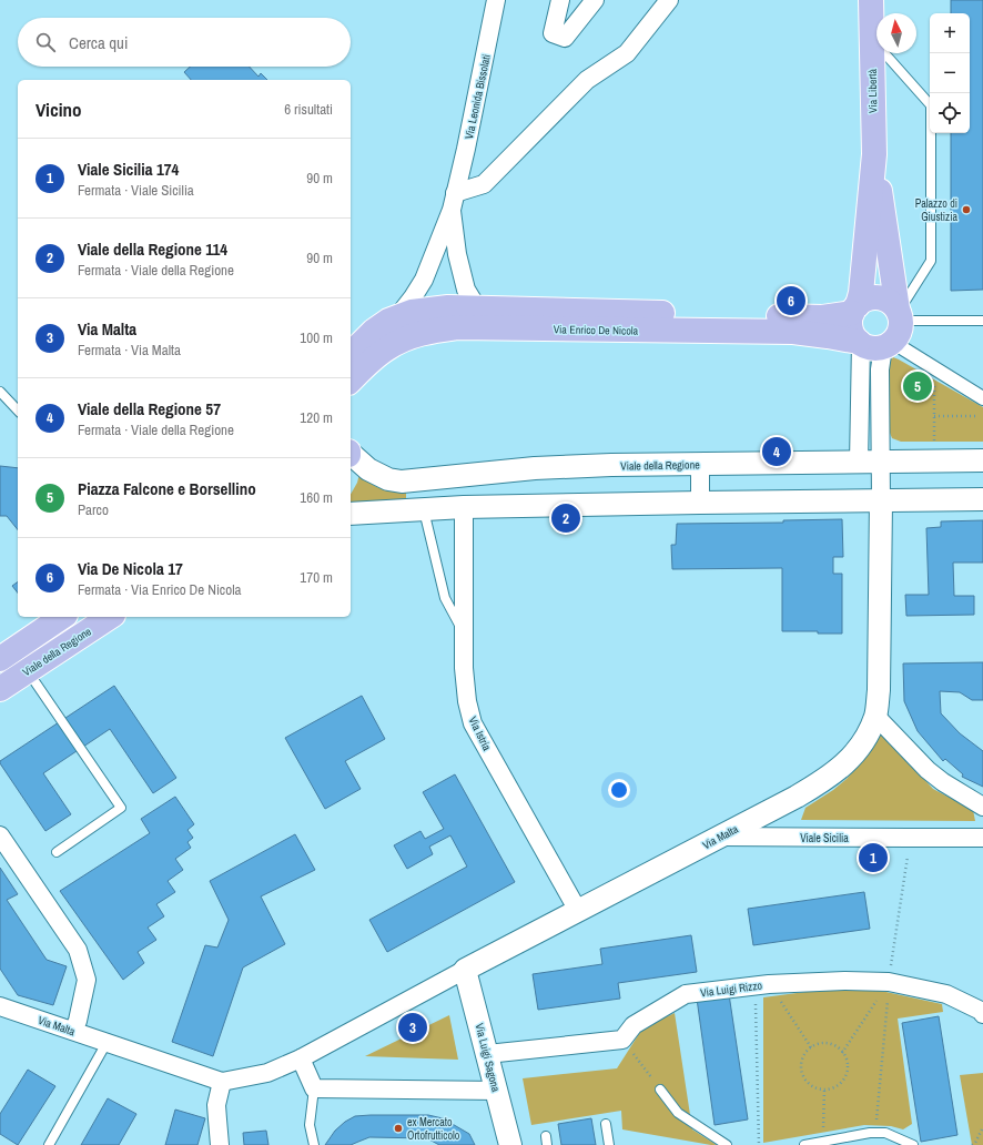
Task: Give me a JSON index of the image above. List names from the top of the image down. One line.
{"streets":{"main road":["Via Libertà","Via Enrico De Nicola","Viale della Regione"],"street":["Via Leonida Bissolati","Via Istria","Via Malta","Viale Sicilia","Via Luigi Rizzo","Via Luigi Sagona"]},"crossings":[["Via Istria","Via Malta"],["Via Malta","Viale Sicilia"],["Via Malta","Via Luigi Sagona"]],"places":["Palazzo di Giustizia","ex Mercato Ortofrutticolo"],"north":"top","page":{"map_buttons":["+","−"],"search":"Cerca qui","heading":["Vicino","6 risultati"],"list":[{"mark":"1","name":"Viale Sicilia 174","note":"Fermata · Viale Sicilia","value":"90 m"},{"mark":"2","name":"Viale della Regione 114","note":"Fermata · Viale della Regione","value":"90 m"},{"mark":"3","name":"Via Malta","note":"Fermata · Via Malta","value":"100 m"},{"mark":"4","name":"Viale della Regione 57","note":"Fermata · Viale della Regione","value":"120 m"},{"mark":"5","name":"Piazza Falcone e Borsellino","note":"Parco","value":"160 m"},{"mark":"6","name":"Via De Nicola 17","note":"Fermata · Via Enrico De Nicola","value":"170 m"}],"pins":["6","5","4","2","1","3"]}}
